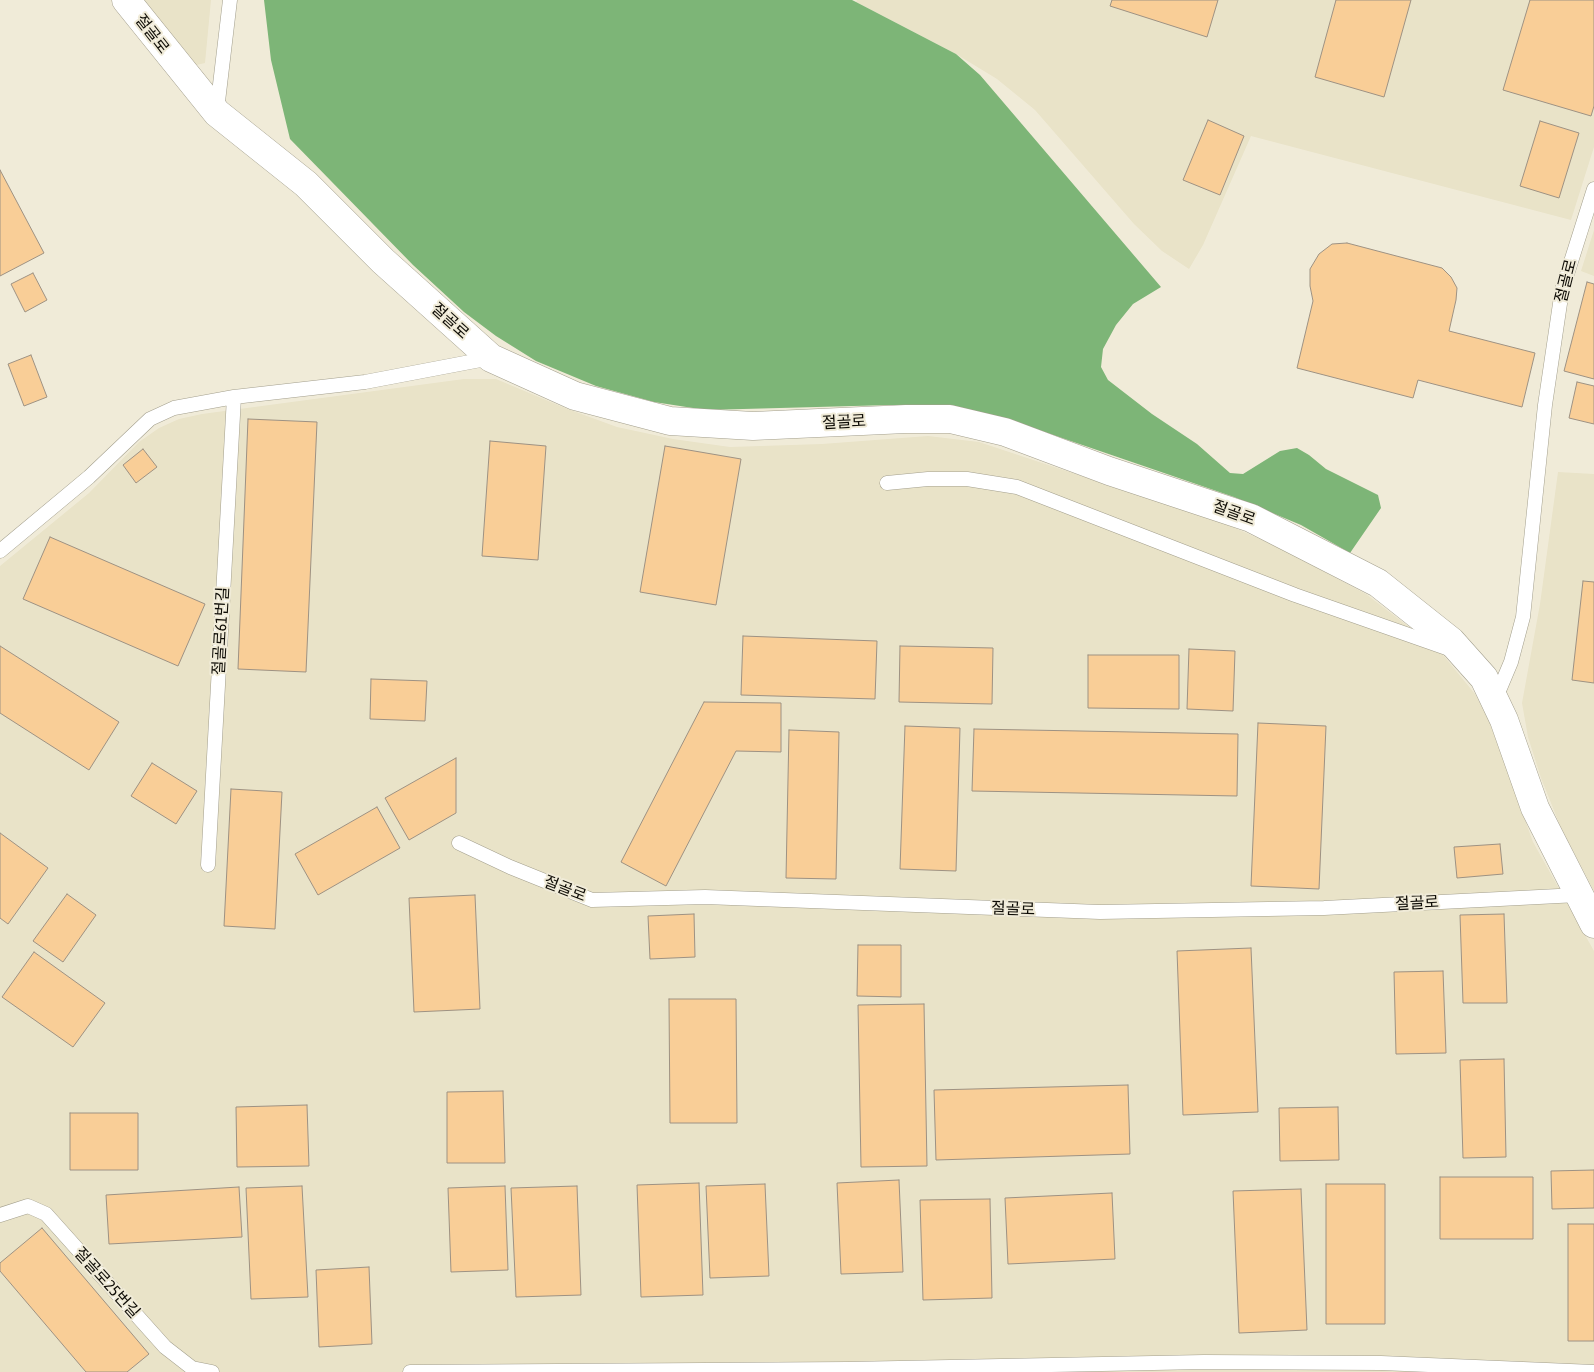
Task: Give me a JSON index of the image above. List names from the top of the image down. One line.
{"streets":{"street":["절골로"],"lane":["절골로61번길","절골로25번길"]}}
